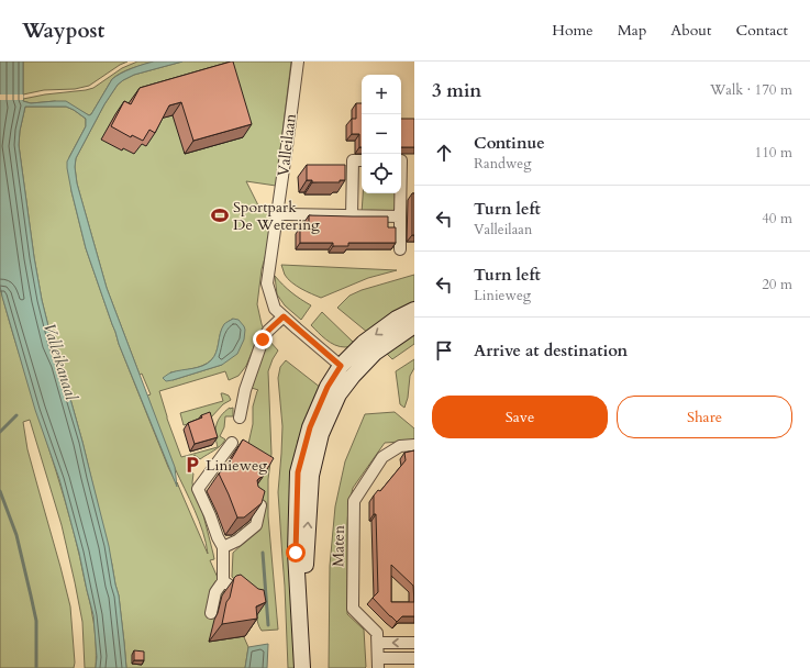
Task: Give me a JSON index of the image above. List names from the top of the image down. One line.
{"streets":{"street":["Valleilaan","Maten"]},"water":["Valleikanaal"],"places":{"sports":["Sportpark De Wetering"],"parking":["Linieweg"]},"page":{"header":"Waypost","nav":["Home","Map","About","Contact"],"heading":["3 min","Walk · 170 m"],"map_buttons":["+","−"],"list":[["Continue","Randweg","110 m"],["Turn left","Valleilaan","40 m"],["Turn left","Linieweg","20 m"],"Arrive at destination"],"buttons":["Save","Share"]}}
